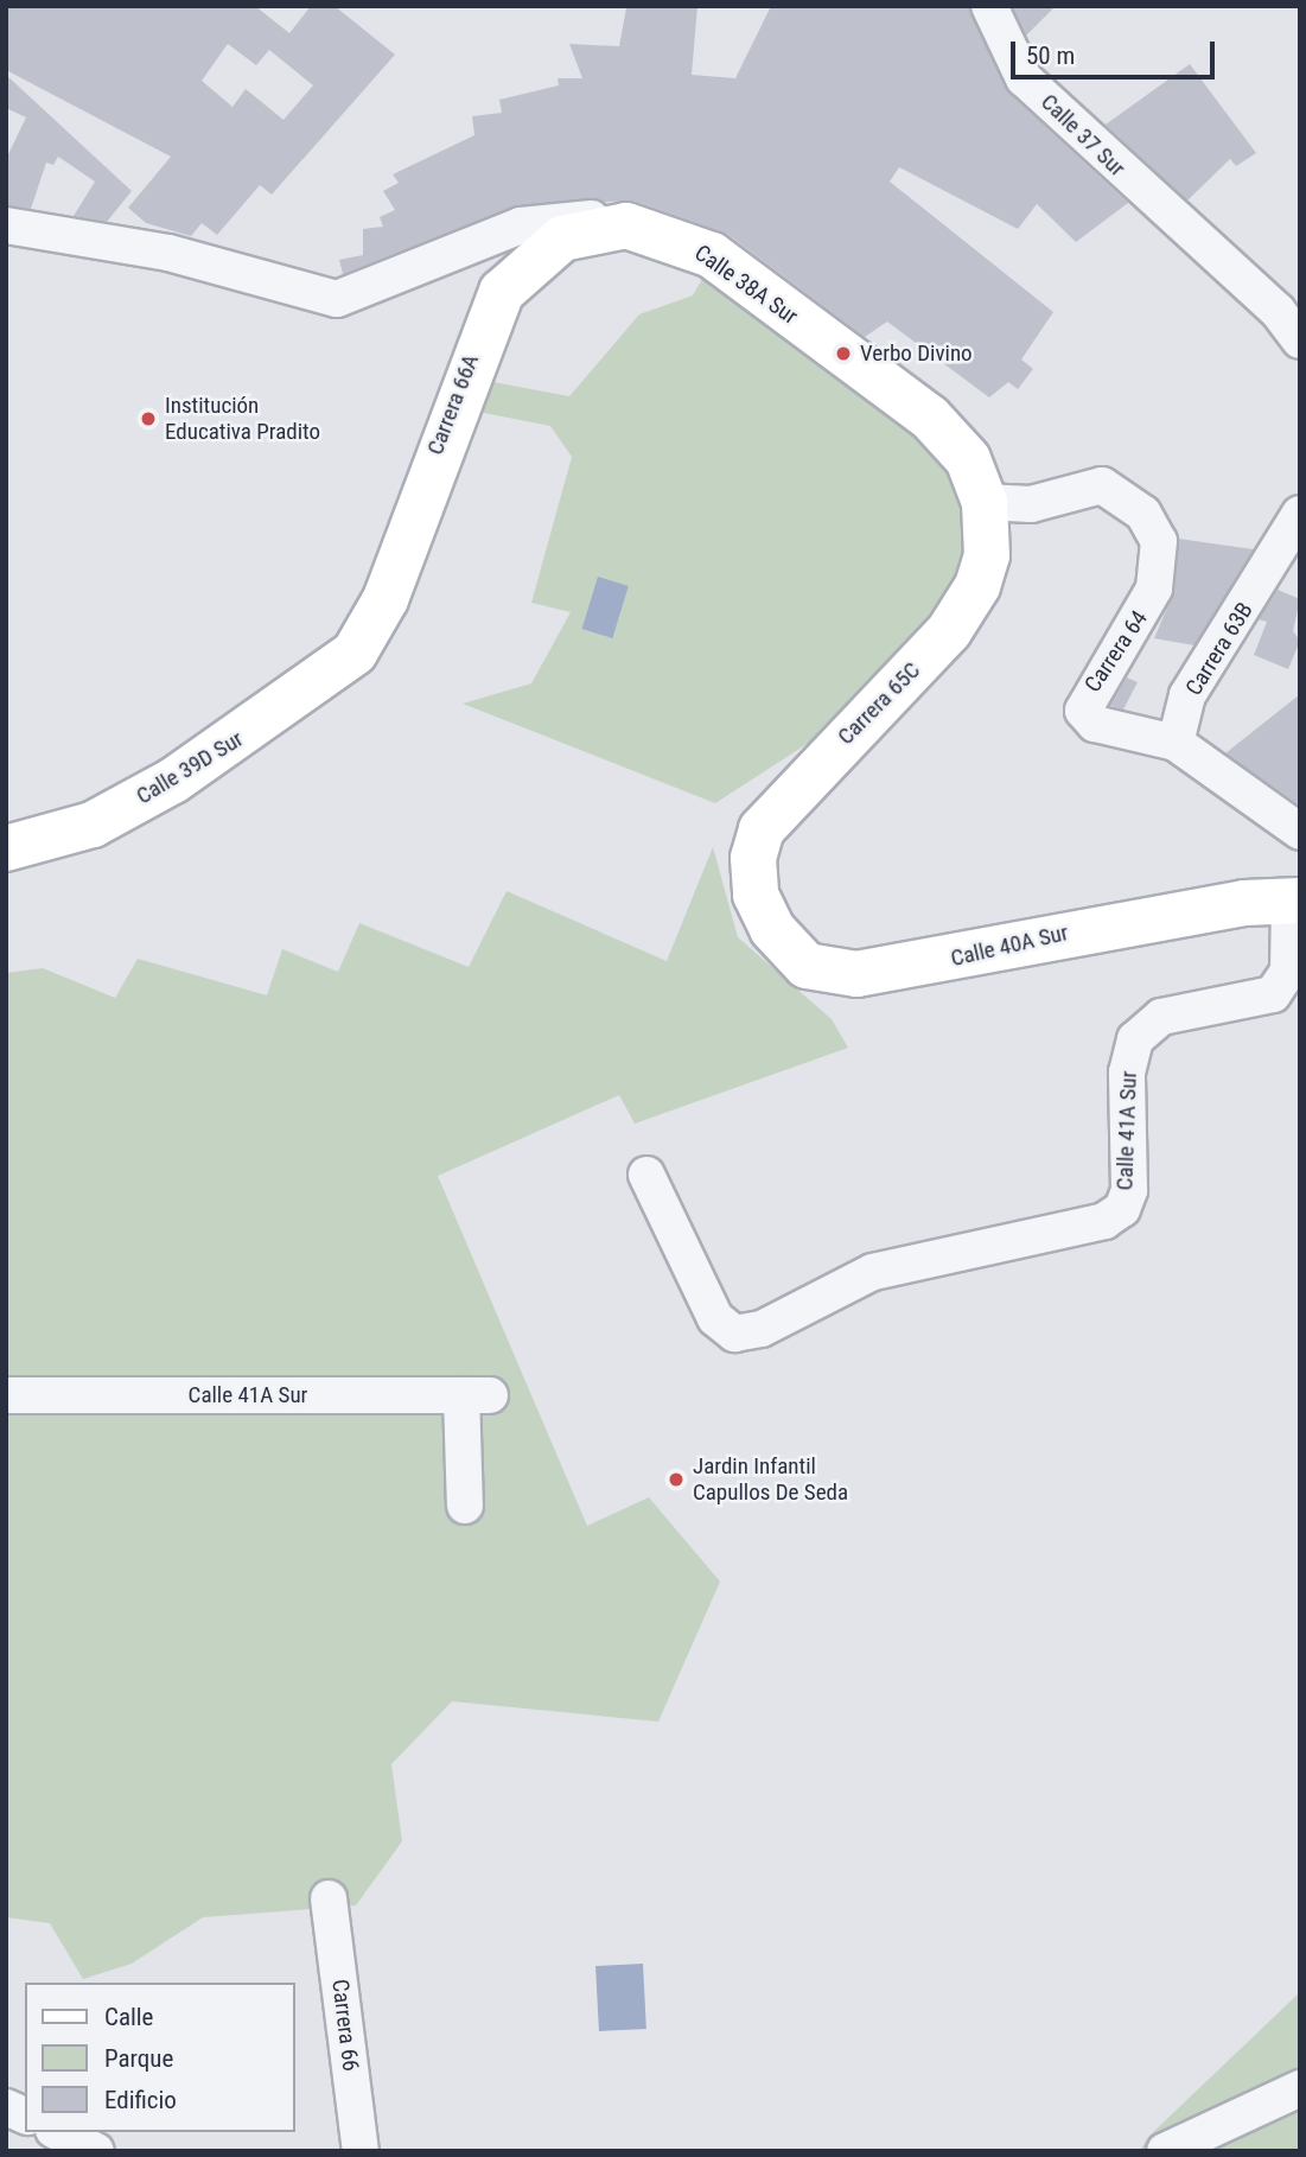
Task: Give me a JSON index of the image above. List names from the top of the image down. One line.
{"streets":{"main road":["Calle 38A Sur","Carrera 66A","Carrera 65C","Calle 39D Sur","Calle 40A Sur"],"street":["Calle 37 Sur","Carrera 63B","Carrera 64","Calle 41A Sur","Carrera 66"]},"crossings":[["Calle 38A Sur","Carrera 66A"],["Calle 38A Sur","Carrera 64"],["Calle 38A Sur","Carrera 65C"],["Carrera 66A","Calle 39D Sur"],["Carrera 63B","Carrera 64"],["Carrera 64","Carrera 65C"],["Carrera 65C","Calle 40A Sur"],["Calle 40A Sur","Calle 41A Sur"]],"places":["Verbo Divino","Institución Educativa Pradito","Jardin Infantil Capullos De Seda"],"legend":["Calle","Parque","Edificio"],"scale_bar":"50 m"}
